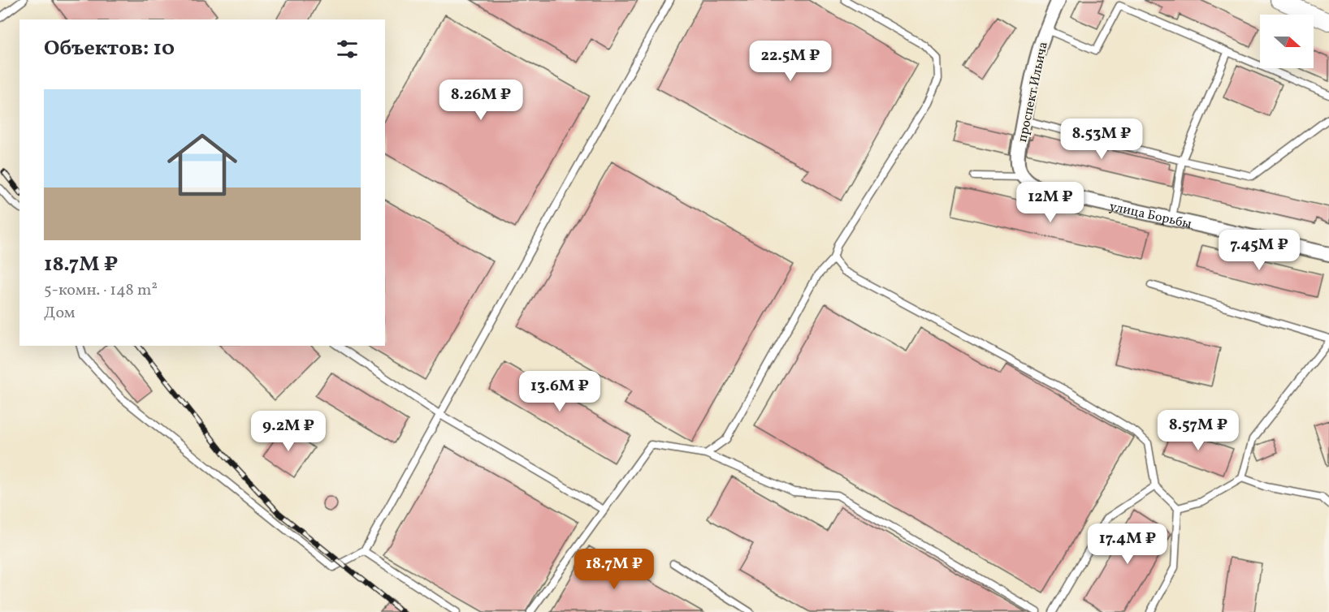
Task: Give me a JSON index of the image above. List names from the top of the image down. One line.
{"streets":{"street":["проспект Ильича","улица Борьбы"]},"crossings":[["проспект Ильича","улица Борьбы"]],"north":"right","page":{"heading":"Объектов: 10","price":["22.5M ₽","8.26M ₽","8.53M ₽","12M ₽","7.45M ₽","13.6M ₽","8.57M ₽","9.2M ₽","17.4M ₽","18.7M ₽"],"list":[{"name":"18.7M ₽","note":"5-комн. · 148 m² · Дом"}]}}
